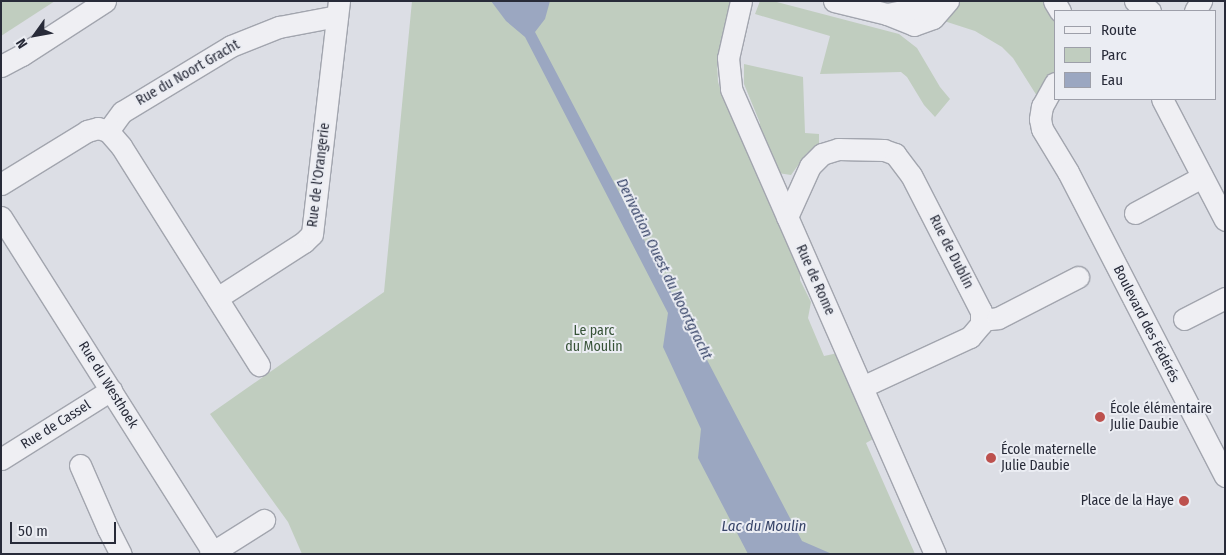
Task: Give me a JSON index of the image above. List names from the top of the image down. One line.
{"streets":{"street":["Rue du Noort Gracht","Rue de l'Orangerie","Rue de Dublin","Rue de Rome","Boulevard des Fédérés","Rue du Westhoek","Rue de Cassel"]},"crossings":[["Rue du Noort Gracht","Rue de l'Orangerie"],["Rue de Dublin","Rue de Rome"],["Rue du Westhoek","Rue de Cassel"]],"water":["Derivation Ouest du Noortgracht","Lac du Moulin"],"parks":["Le parc du Moulin"],"places":["École élémentaire Julie Daubie","École maternelle Julie Daubie","Place de la Haye"],"legend":["Route","Parc","Eau"],"scale_bar":"50 m","north":"bottom left"}
